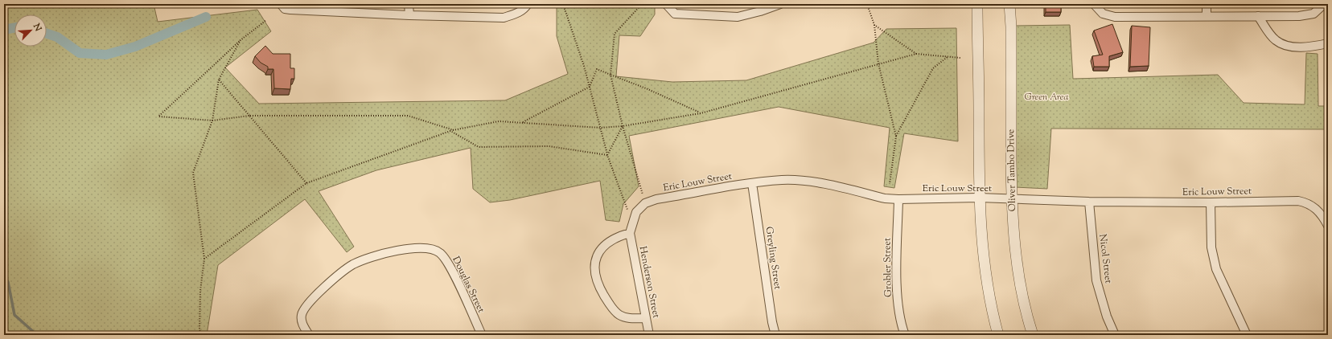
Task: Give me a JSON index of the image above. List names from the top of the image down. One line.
{"streets":{"street":["Oliver Tambo Drive","Eric Louw Street","Greyling Street","Nicol Street","Grobler Street","Henderson Street","Douglas Street"]},"crossings":[["Oliver Tambo Drive","Eric Louw Street"],["Eric Louw Street","Greyling Street"],["Eric Louw Street","Nicol Street"],["Eric Louw Street","Grobler Street"]],"parks":["Green Area"],"north":"top right"}
